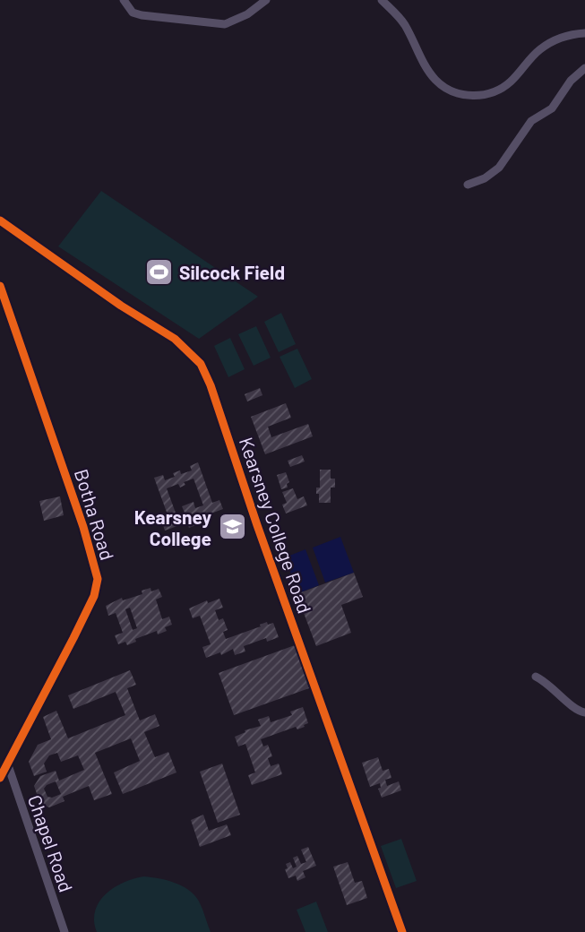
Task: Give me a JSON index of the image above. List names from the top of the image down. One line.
{"streets":{"street":["Botha Road","Kearsney College Road","Chapel Road"]},"crossings":[["Botha Road","Chapel Road"]],"places":{"sports":["Silcock Field"],"school or university":["Kearsney College"]}}
